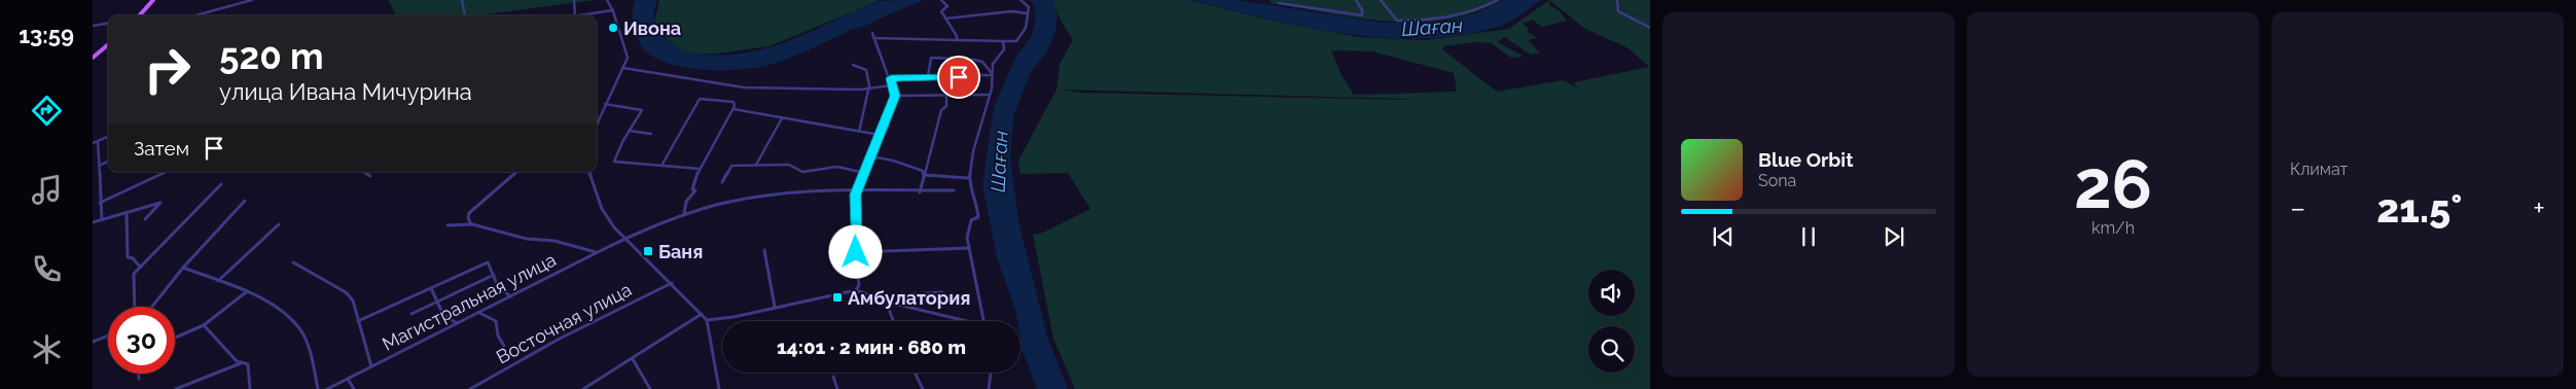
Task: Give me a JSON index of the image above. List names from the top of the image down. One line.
{"streets":{"street":["Магистральная улица","Восточная улица"]},"water":["Шаған"],"places":{"other":["Ивона"],"transit":["Баня","Амбулатория"]},"page":{"tabs":"13:59","tile":[["26","km/h"],"Климат"],"turn":["520 m","улица Ивана Мичурина"],"then":"Затем","song":["Blue Orbit","Sona"],"heat":["−","21.5°","+"],"limit":"30","trip":"14:01 · 2 мин · 680 m"}}
